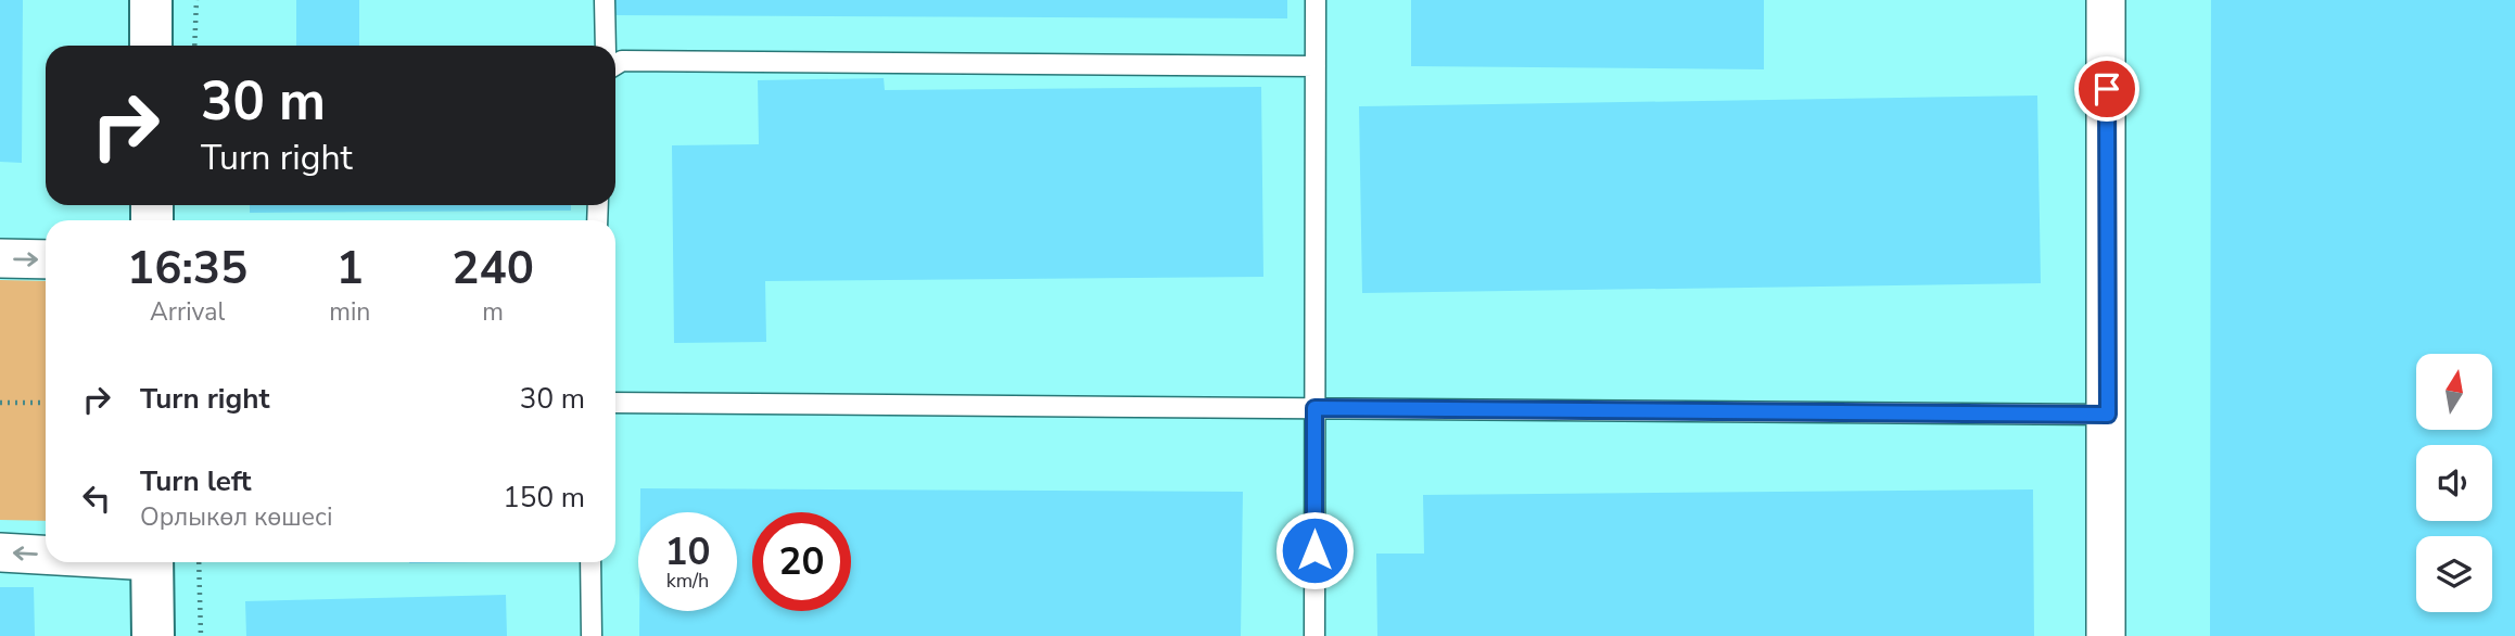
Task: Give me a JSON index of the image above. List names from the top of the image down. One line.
{"north":"top","page":{"turn":["30 m","Turn right"],"eta":["16:35","Arrival","1","min","240","m"],"list":[{"name":"Turn right","value":"30 m"},{"name":"Turn left","note":"Орлыкөл көшесі","value":"150 m"}],"speed":"10 km/h","limit":"20"}}
